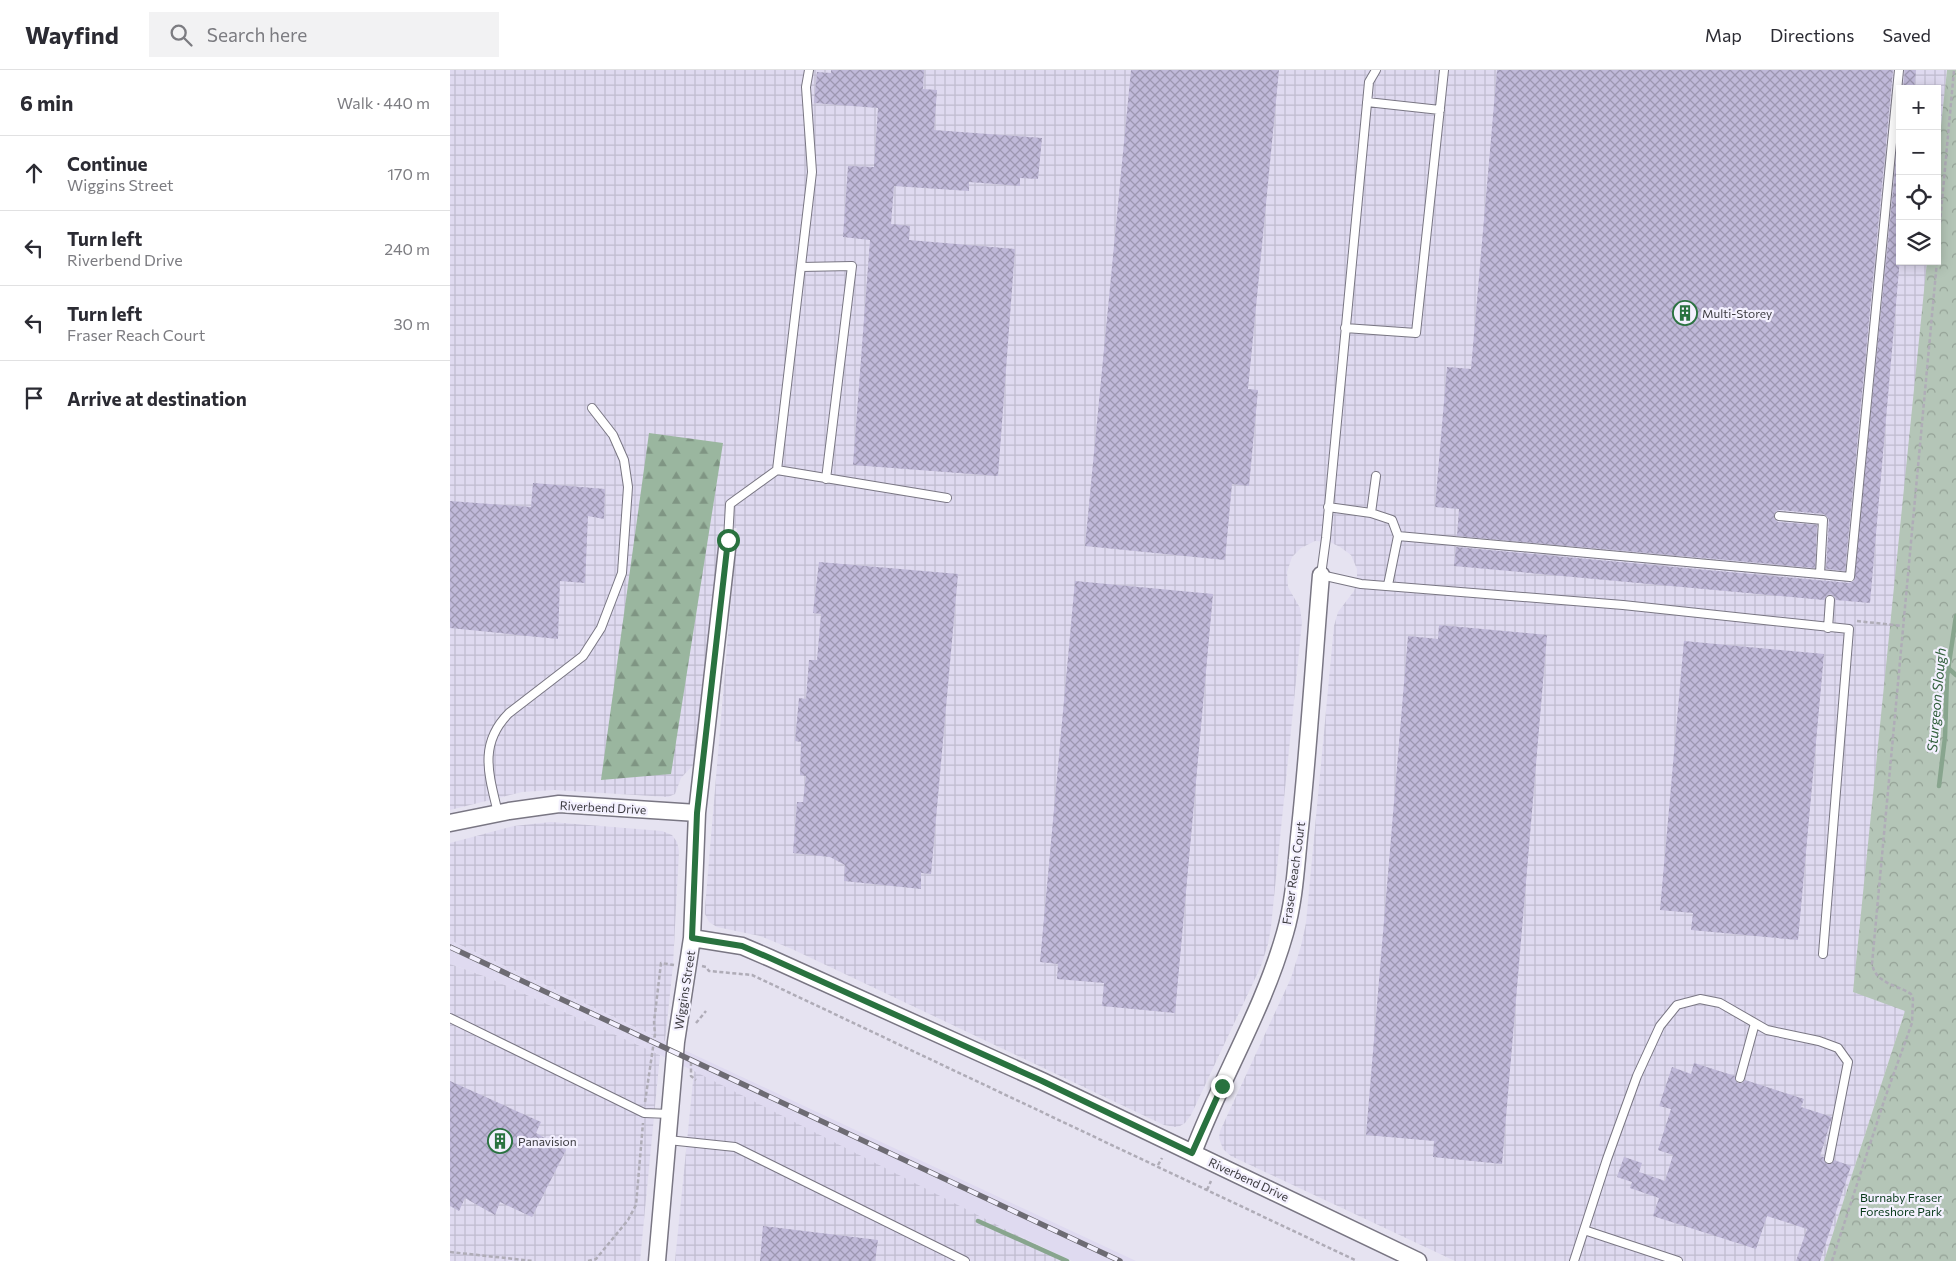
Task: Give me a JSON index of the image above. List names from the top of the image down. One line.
{"streets":{"street":["Riverbend Drive","Fraser Reach Court","Wiggins Street"]},"crossings":[["Riverbend Drive","Fraser Reach Court"],["Riverbend Drive","Wiggins Street"]],"water":["Sturgeon Slough"],"parks":["Burnaby Fraser Foreshore Park"],"places":{"building":["Multi-Storey","Panavision"]},"page":{"header":"Wayfind","search":"Search here","nav":["Map","Directions","Saved"],"heading":["6 min","Walk · 440 m"],"map_buttons":["+","−"],"list":[["Continue","Wiggins Street","170 m"],["Turn left","Riverbend Drive","240 m"],["Turn left","Fraser Reach Court","30 m"],"Arrive at destination"]}}
